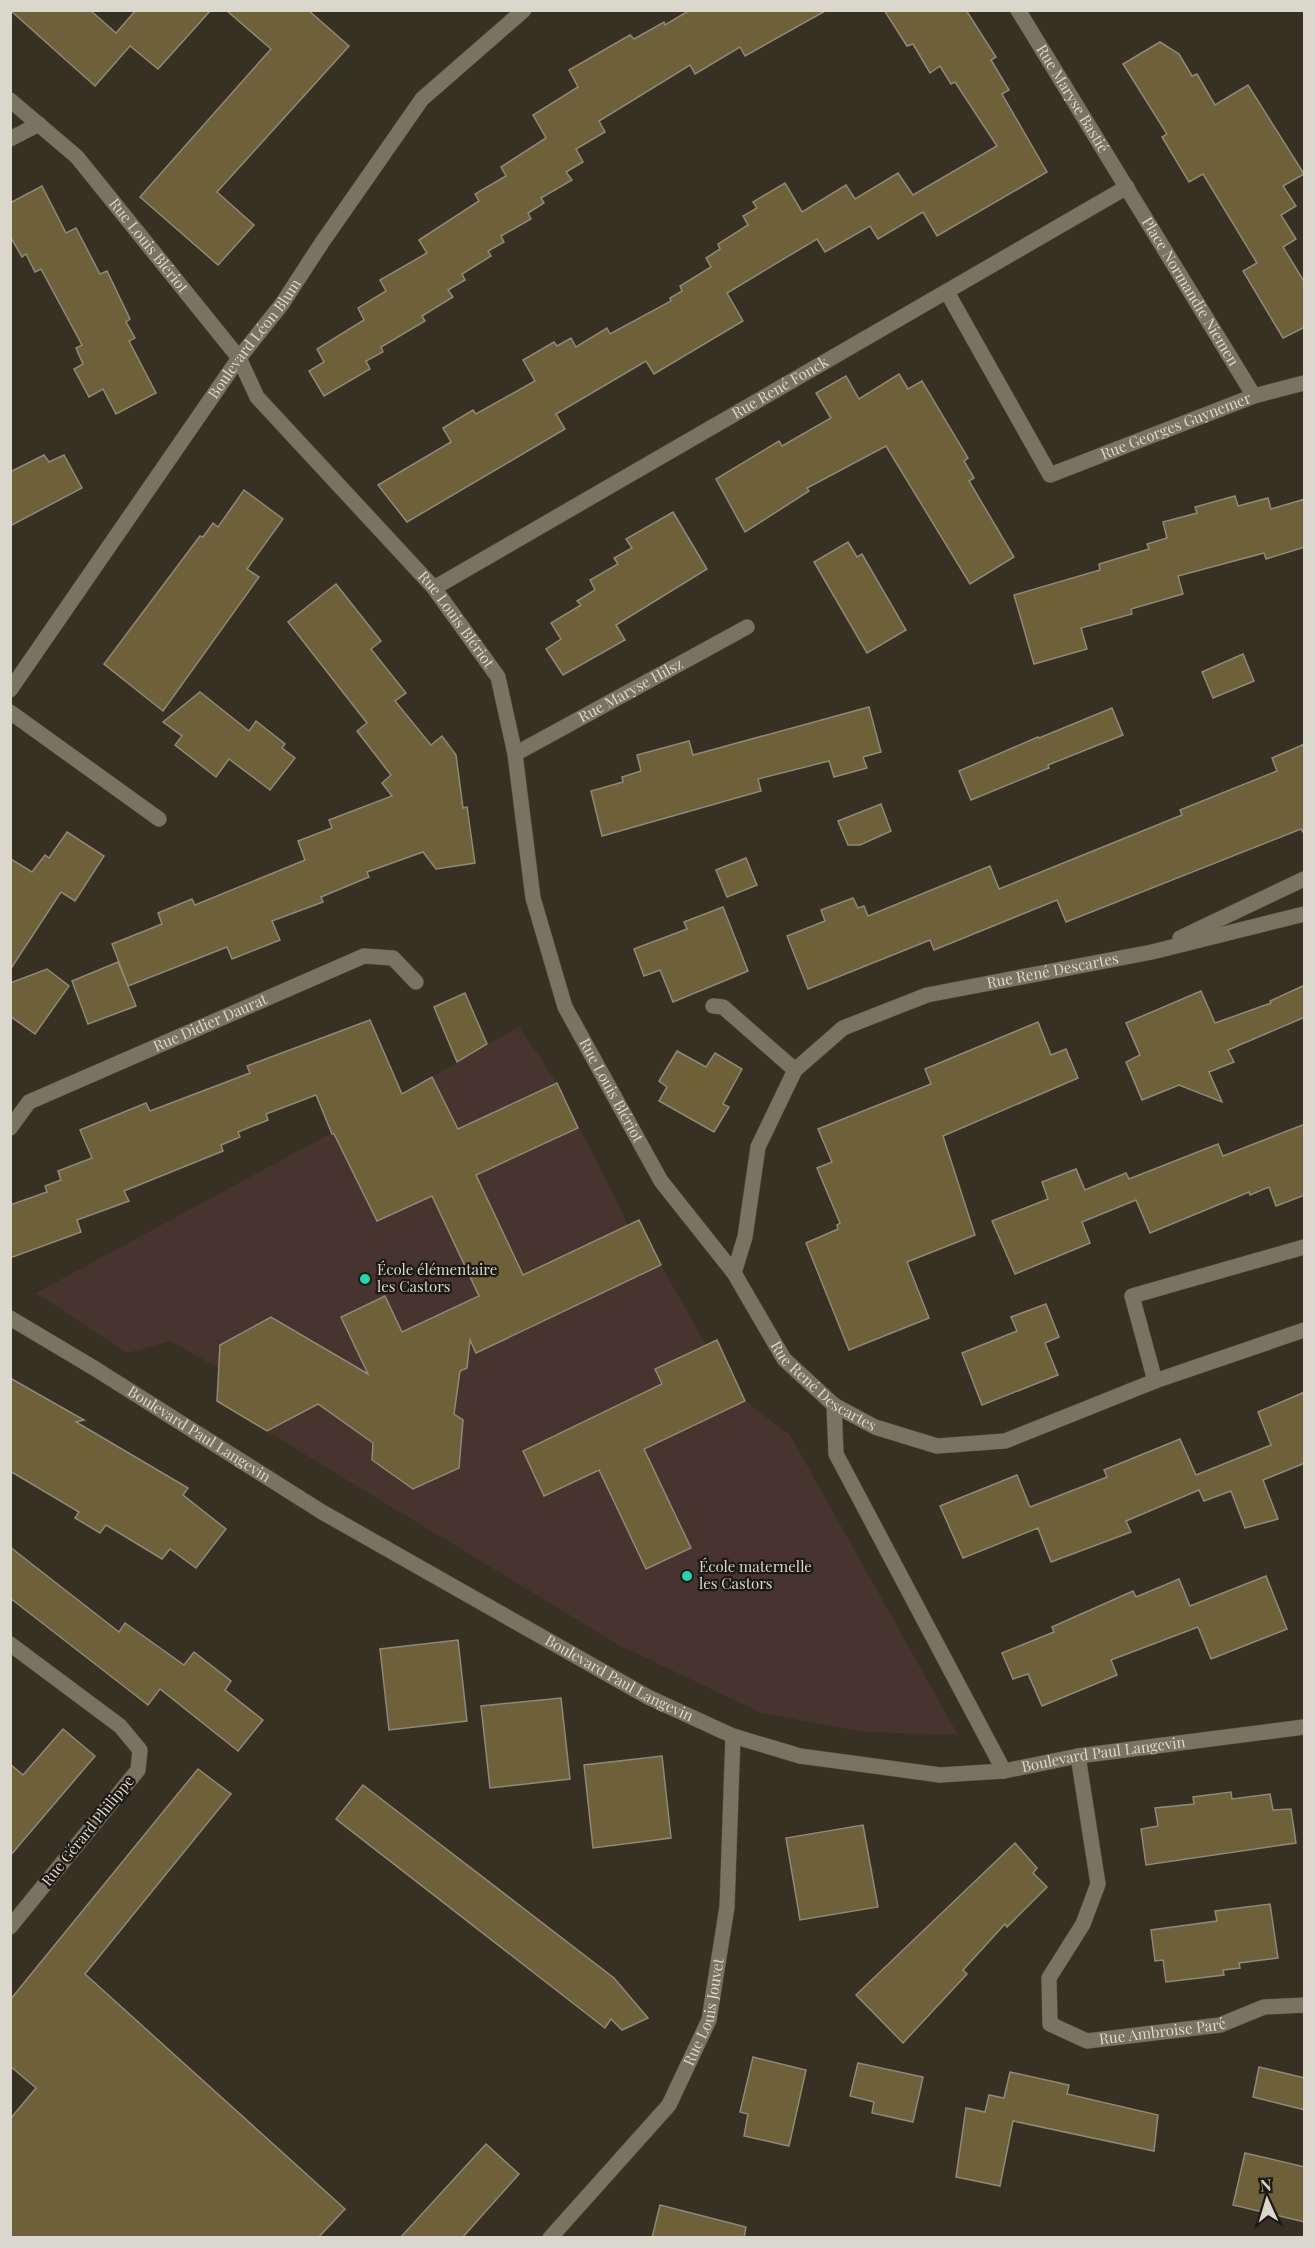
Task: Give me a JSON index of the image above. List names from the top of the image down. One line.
{"streets":{"street":["Rue Maryse Bastié","Rue Louis Blériot","Place Normandie Niemen","Boulevard Léon Blum","Rue René Fonck","Rue Georges Guynemer","Rue Maryse Hilsz","Rue René Descartes","Rue Didier Daurat","Boulevard Paul Langevin","Rue Gérard Philippe","Rue Louis Jouvet","Rue Ambroise Paré"]},"crossings":[["Rue Maryse Bastié","Place Normandie Niemen"],["Rue Maryse Bastié","Rue René Fonck"],["Rue Louis Blériot","Boulevard Léon Blum"],["Rue Louis Blériot","Rue René Fonck"],["Rue Louis Blériot","Rue Maryse Hilsz"],["Rue Louis Blériot","Rue René Descartes"],["Place Normandie Niemen","Rue René Fonck"],["Place Normandie Niemen","Rue Georges Guynemer"],["Rue René Fonck","Rue Georges Guynemer"],["Boulevard Paul Langevin","Rue Louis Jouvet"],["Boulevard Paul Langevin","Rue Ambroise Paré"]],"places":["École élémentaire les Castors","École maternelle les Castors"],"north":"top"}
